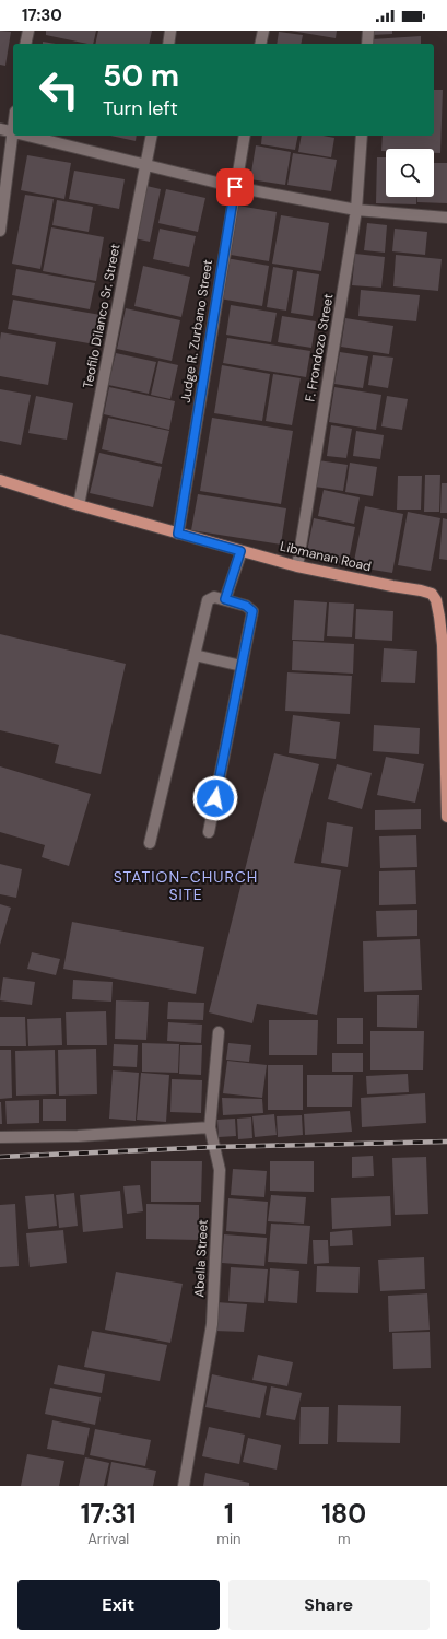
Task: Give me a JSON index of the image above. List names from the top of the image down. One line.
{"streets":{"main road":["Libmanan Road"],"street":["Teofilo Dilanco Sr. Street","Judge R. Zurbano Street","F. Frondozo Street","Abella Street"]},"crossings":[["Teofilo Dilanco Sr. Street","Libmanan Road"],["Judge R. Zurbano Street","Libmanan Road"],["F. Frondozo Street","Libmanan Road"]],"districts":["STATION-CHURCH SITE"],"page":{"status":"17:30","turn":["50 m","Turn left"],"eta":["17:31","Arrival","1","min","180","m"],"buttons":["Exit","Share"]}}
